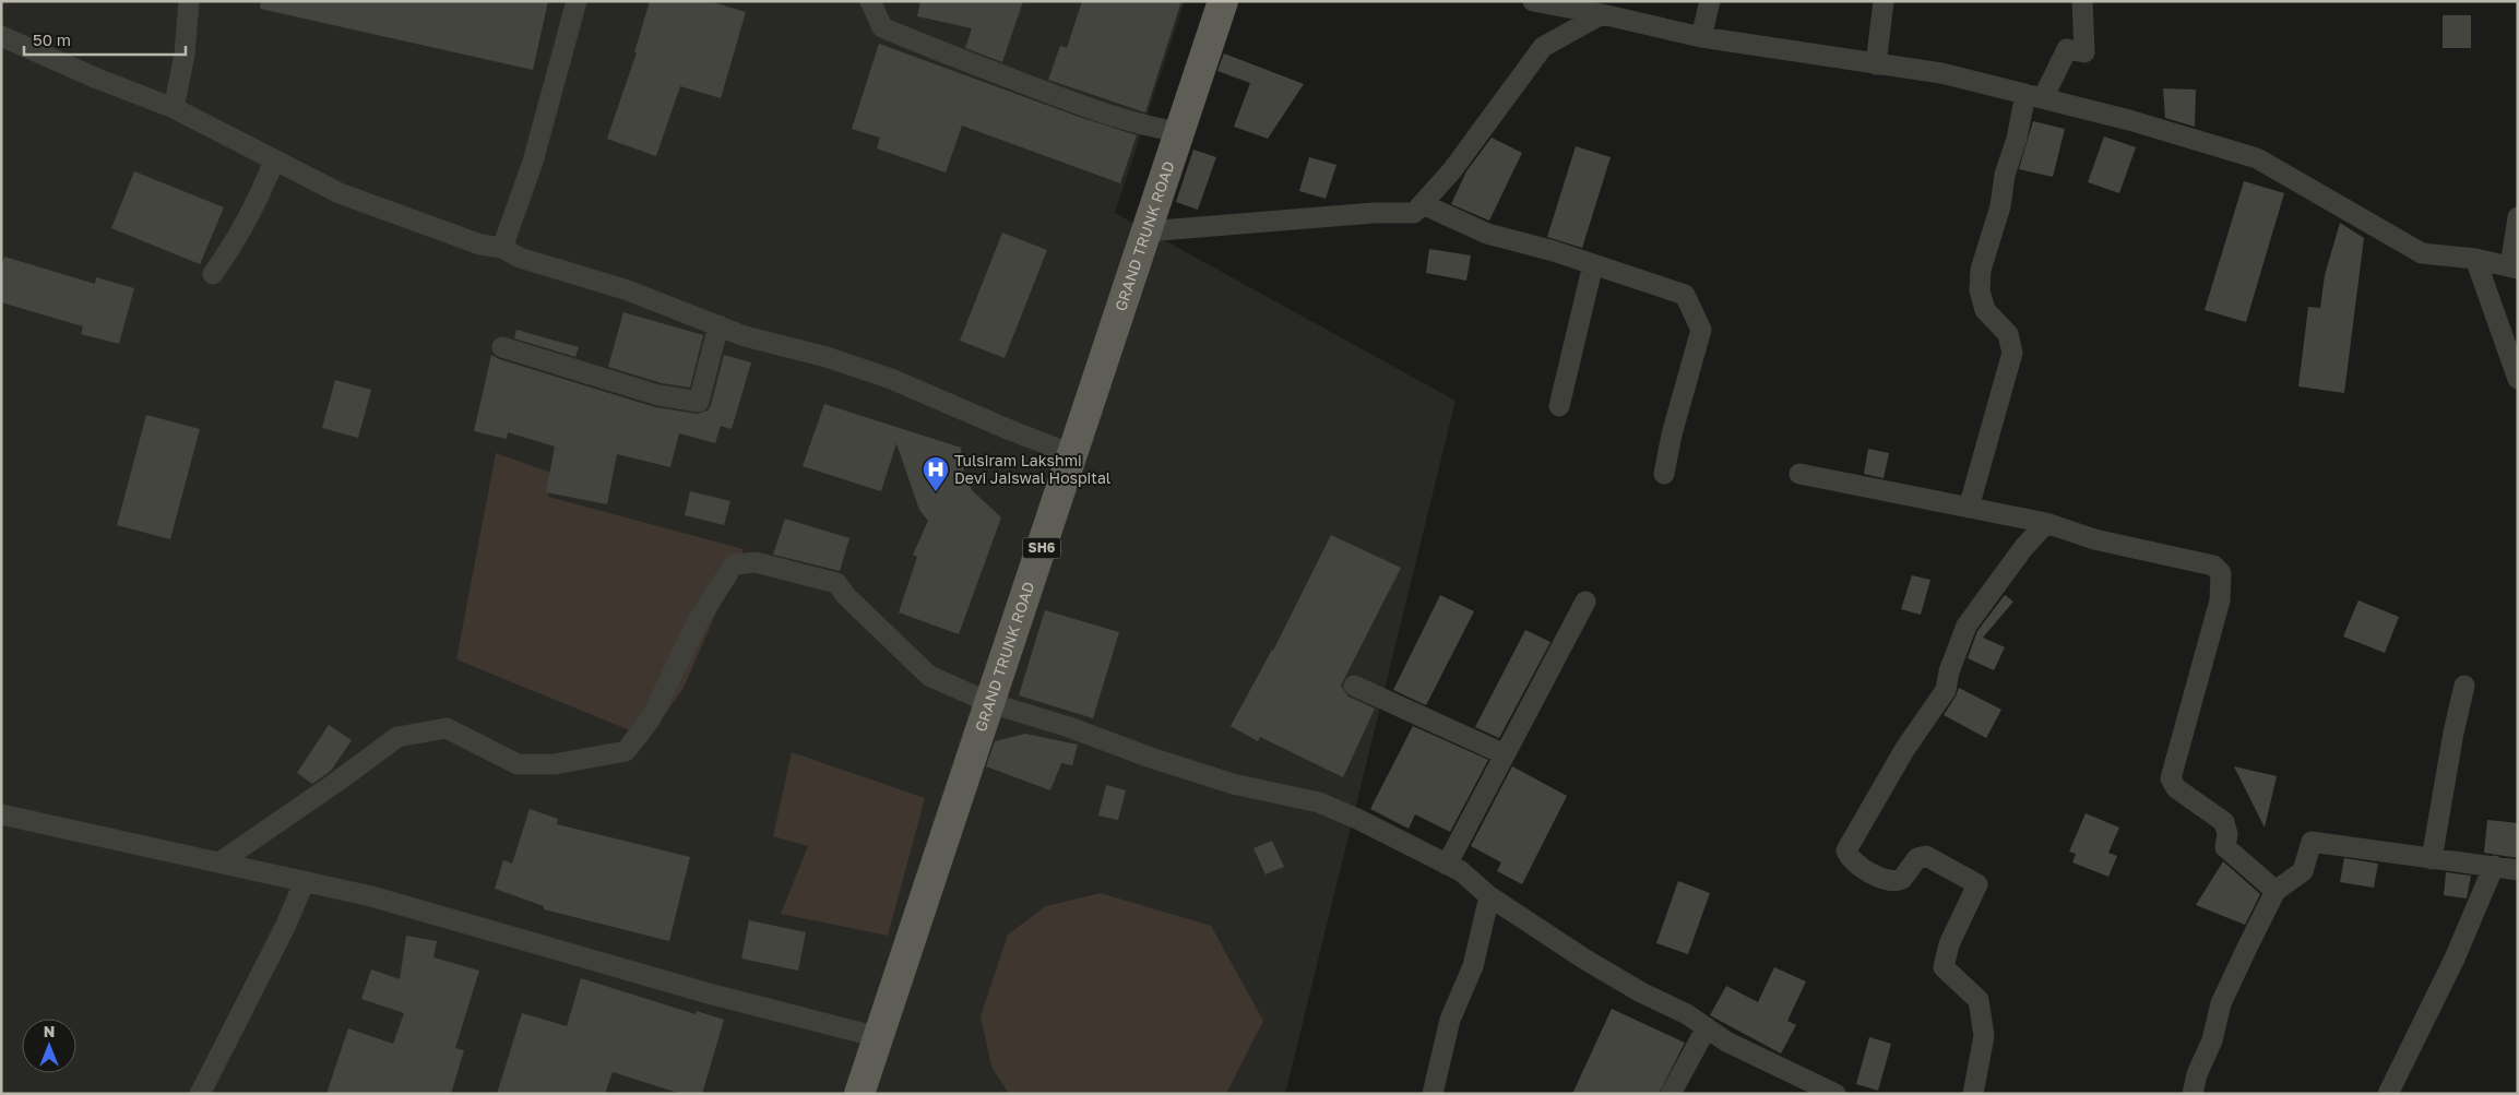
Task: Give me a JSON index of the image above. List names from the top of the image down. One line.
{"streets":{"main road":["GRAND TRUNK ROAD","SH6"]},"places":{"hospital":["Tulsiram Lakshmi Devi Jaiswal Hospital"]},"scale_bar":"50 m","north":"top"}
